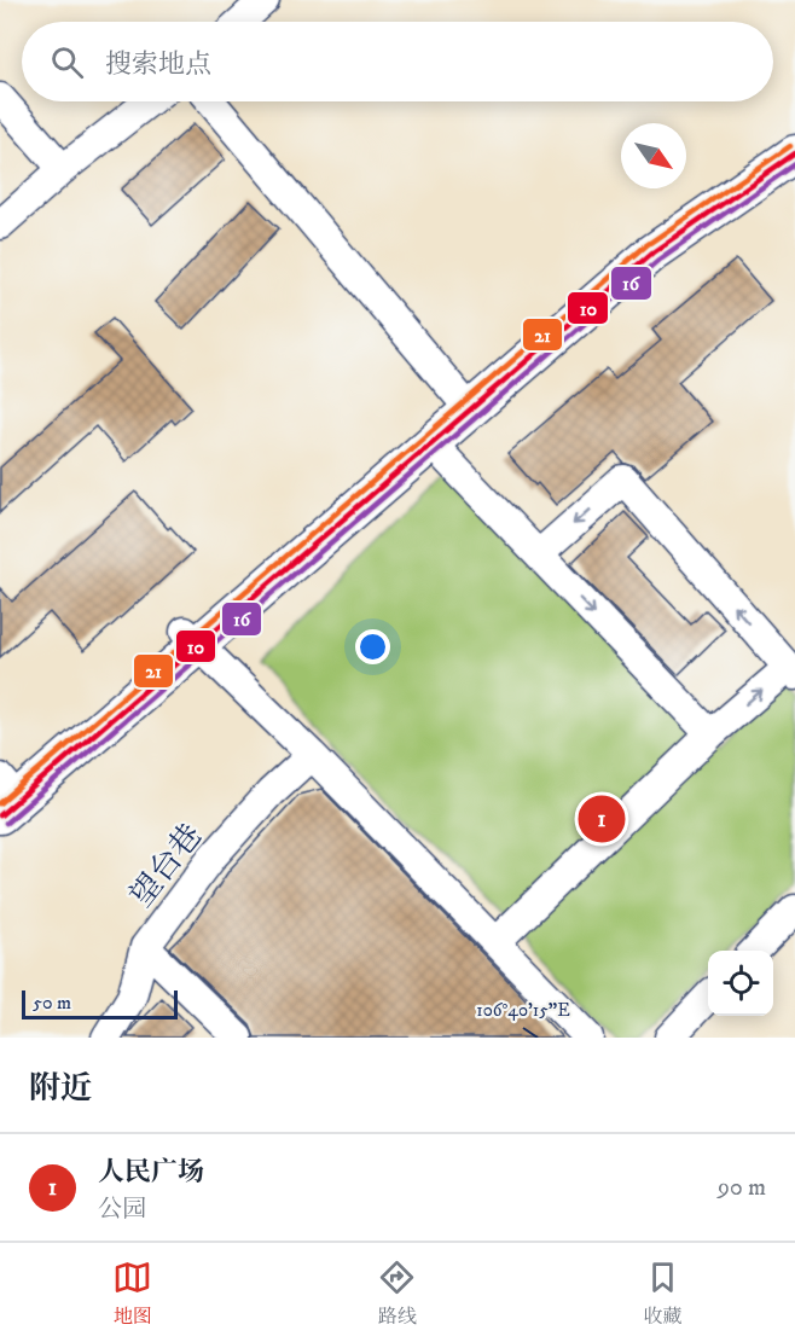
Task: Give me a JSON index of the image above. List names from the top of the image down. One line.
{"streets":{"street":["望台巷"]},"lines":["transit line 21","transit line 10","transit line 16"],"scale_bar":"50 m","north":"bottom right","page":{"search":"搜索地点","pins":"1","scale":"50 m","heading":"附近","list":[{"mark":"1","name":"人民广场","note":"公园","value":"90 m"}],"nav":["地图","路线","收藏"]},"coordinates":["106°40'15\"E"]}
